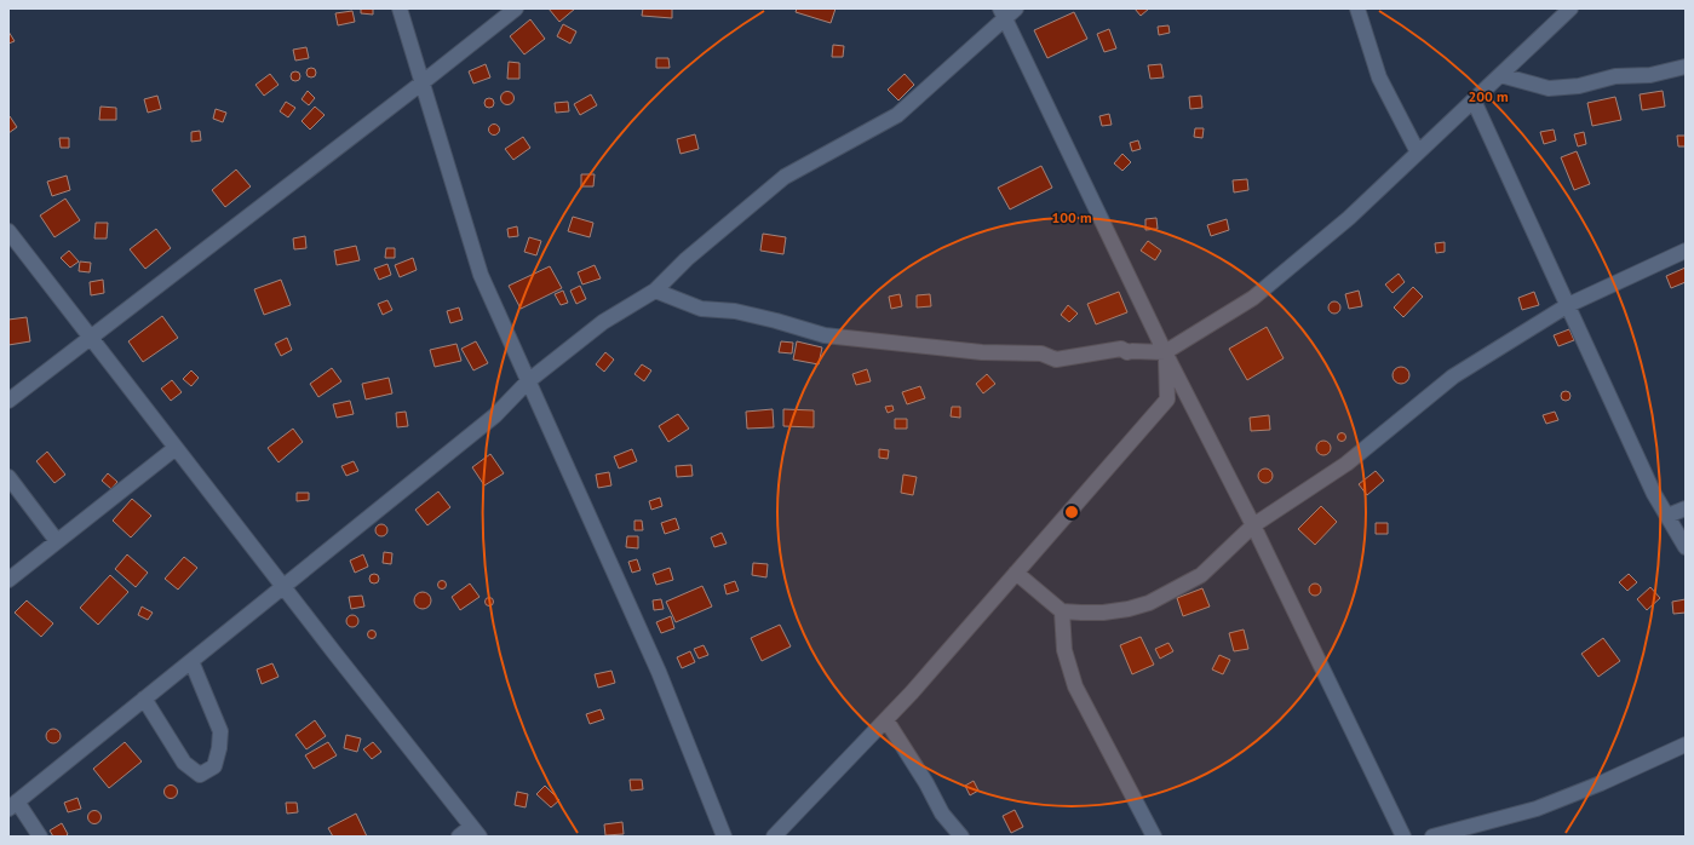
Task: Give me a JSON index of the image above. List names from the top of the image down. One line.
{"rings":["200 m","100 m"]}
